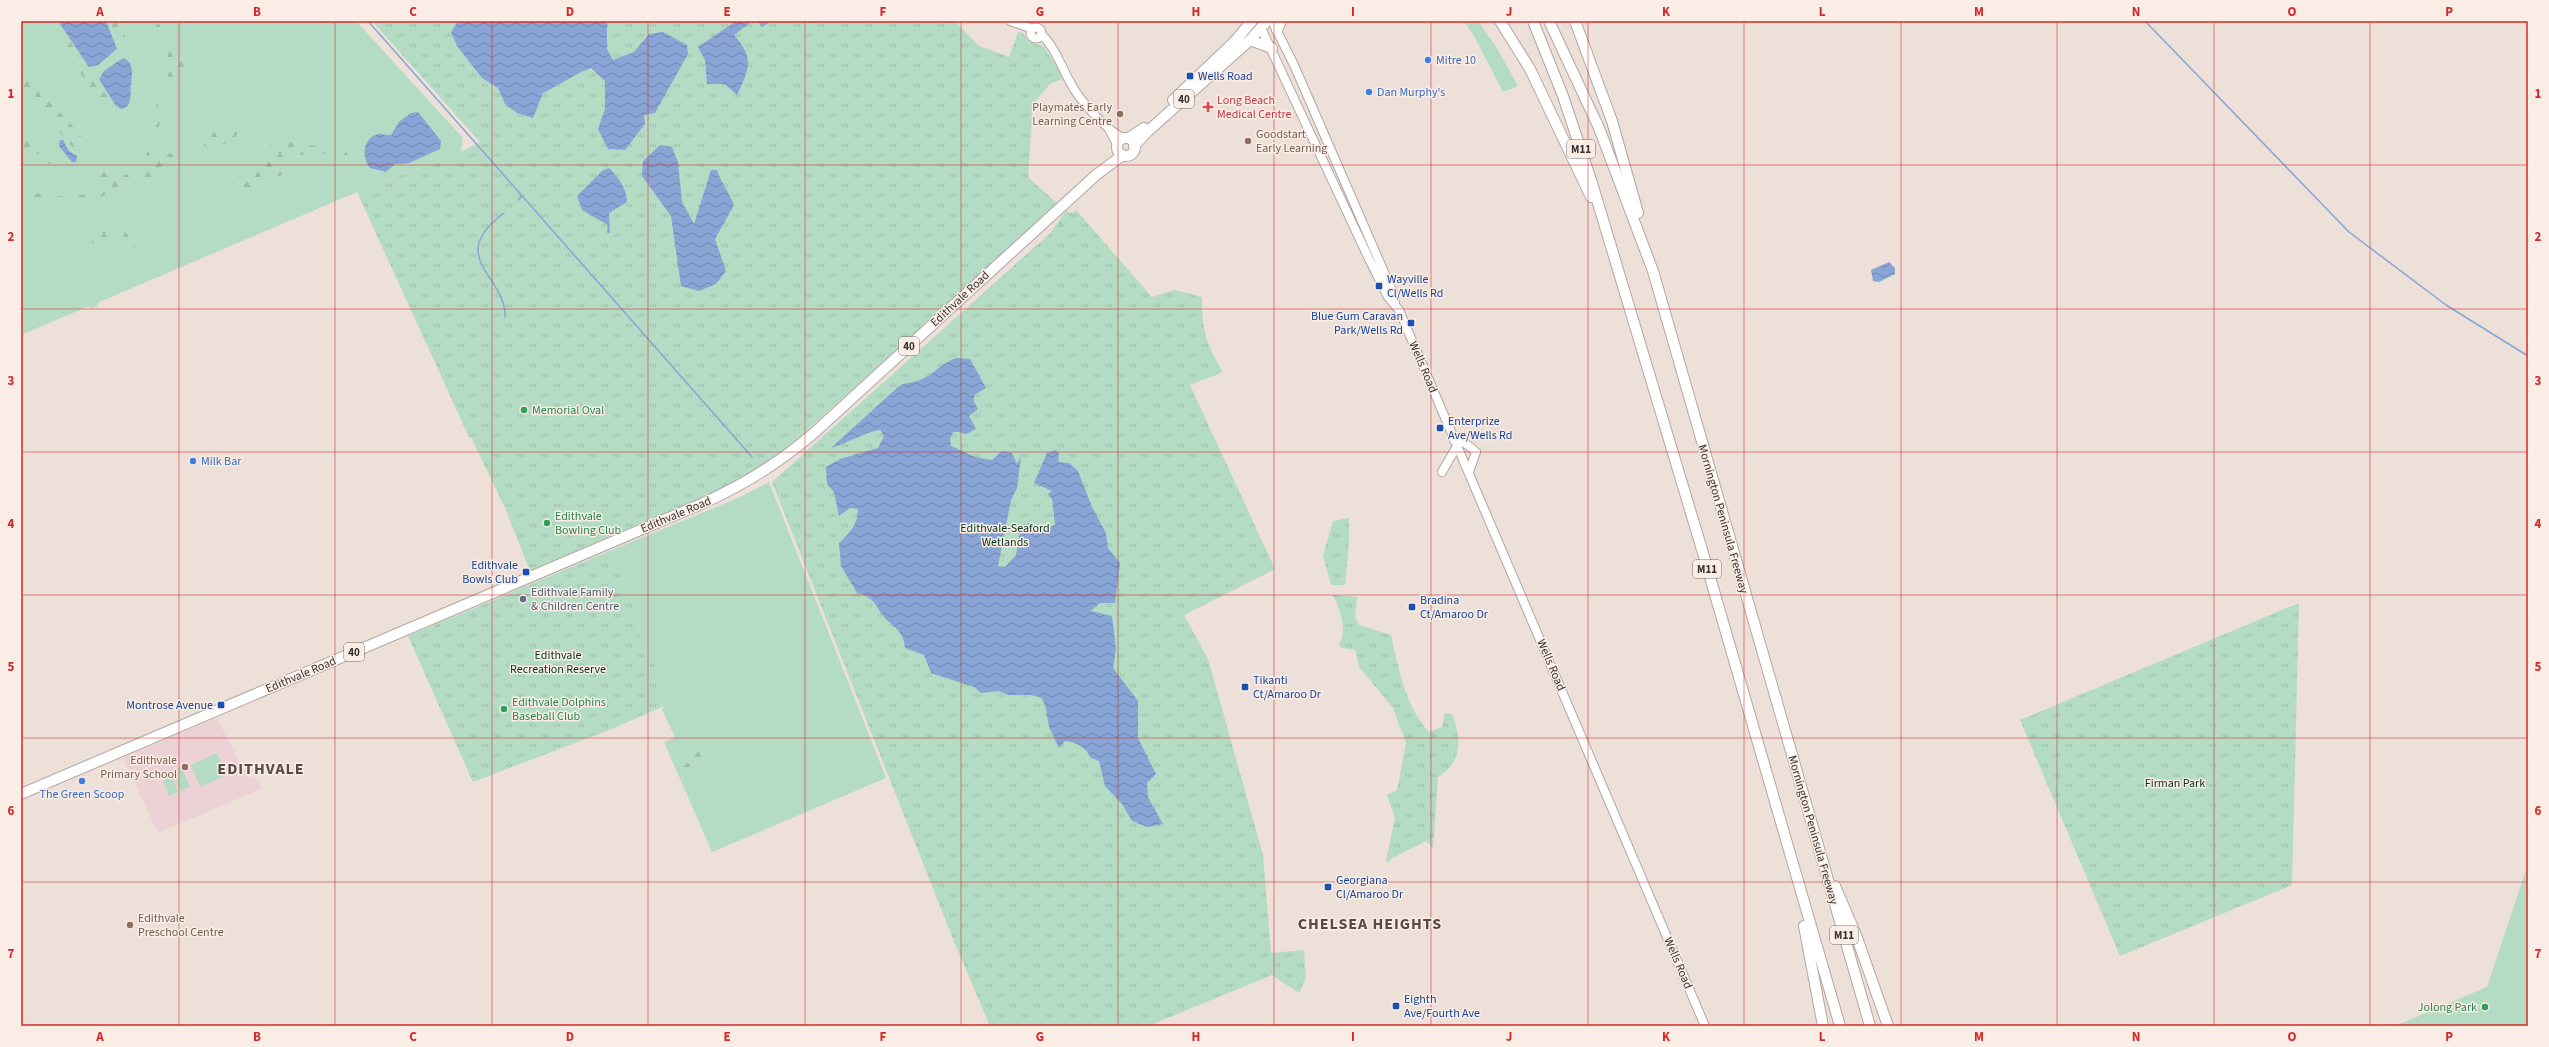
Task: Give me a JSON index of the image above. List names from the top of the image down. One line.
{"streets":{"highway":["40","M11","Edithvale Road","Mornington Peninsula Freeway"],"main road":["Wells Road"]},"crossings":[["Edithvale Road","Wells Road"]],"districts":["EDITHVALE","CHELSEA HEIGHTS"],"parks":["Edithvale-Seaford Wetlands","Edithvale Recreation Reserve","Firman Park"],"places":{"other":["Mitre 10","Dan Murphy's","Playmates Early Learning Centre","Goodstart Early Learning","Memorial Oval","Milk Bar","Edithvale Bowling Club","Edithvale Family & Children Centre","Edithvale Dolphins Baseball Club","Edithvale Primary School","The Green Scoop","Edithvale Preschool Centre","Jolong Park"],"transit":["Wells Road","Wayville Cl/Wells Rd","Blue Gum Caravan Park/Wells Rd","Enterprize Ave/Wells Rd","Edithvale Bowls Club","Bradina Ct/Amaroo Dr","Tikanti Ct/Amaroo Dr","Montrose Avenue","Georgiana Cl/Amaroo Dr","Eighth Ave/Fourth Ave"],"health":["Long Beach Medical Centre"]},"grid":{"columns":["A","B","C","D","E","F","G","H","I","J","K","L","M","N","O","P"],"rows":["1","2","3","4","5","6","7"]}}
